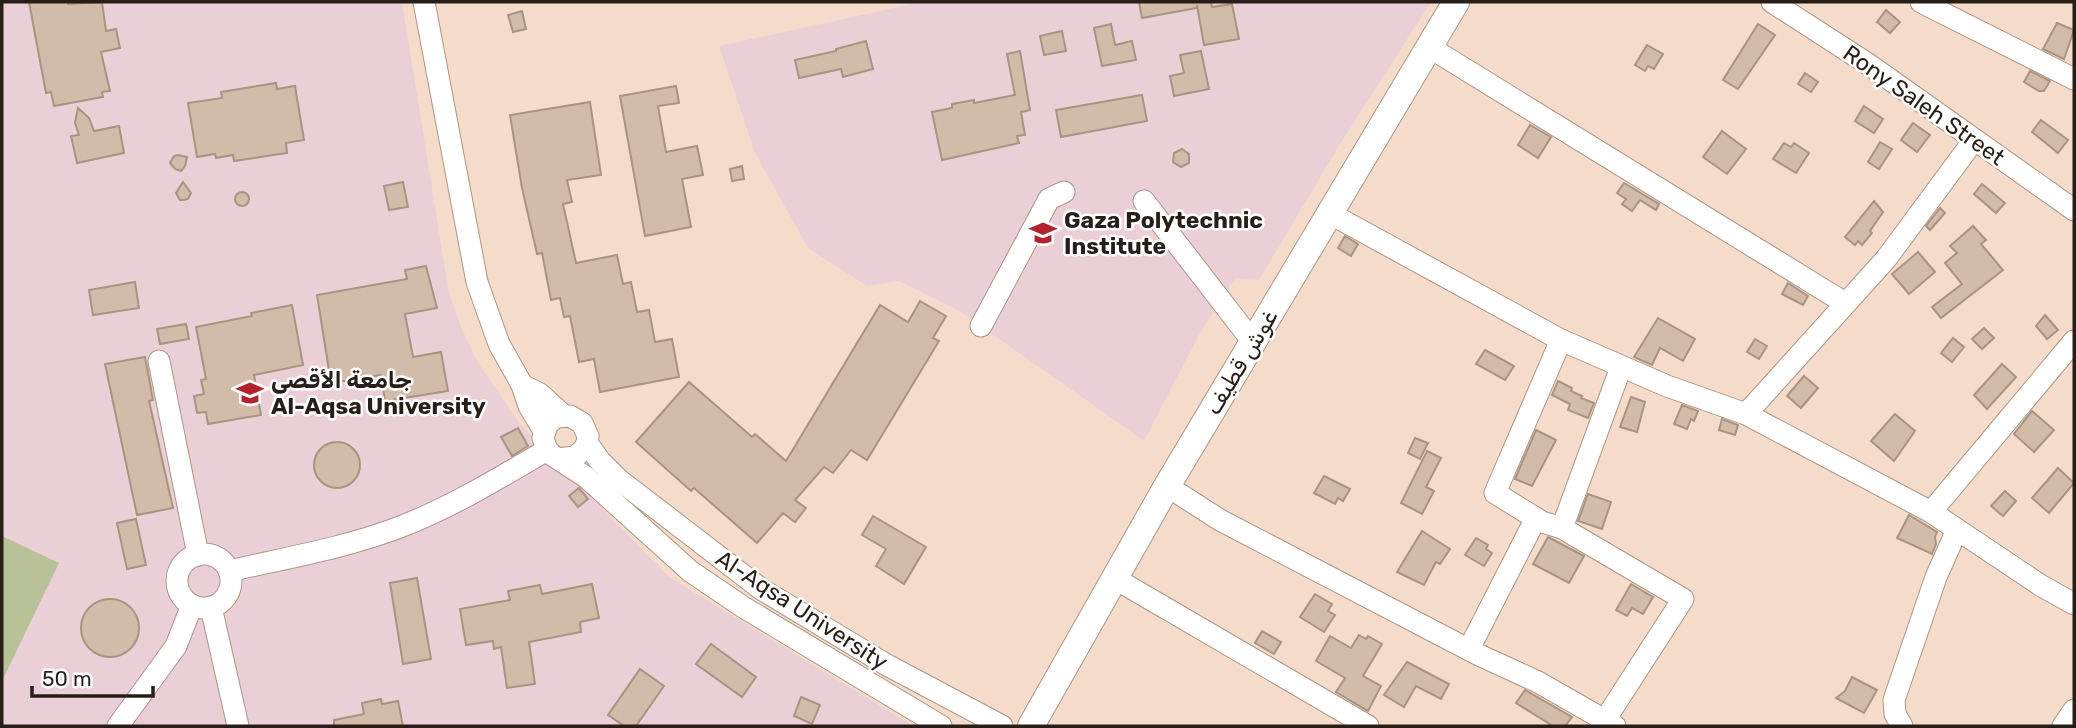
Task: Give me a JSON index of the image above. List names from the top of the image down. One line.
{"streets":{"main road":["غوش قطيف"],"street":["Rony Saleh Street","Al-Aqsa University"]},"places":{"school or university":["Gaza Polytechnic Institute","جامعة الأقصى Al-Aqsa University"]},"scale_bar":"50 m"}
